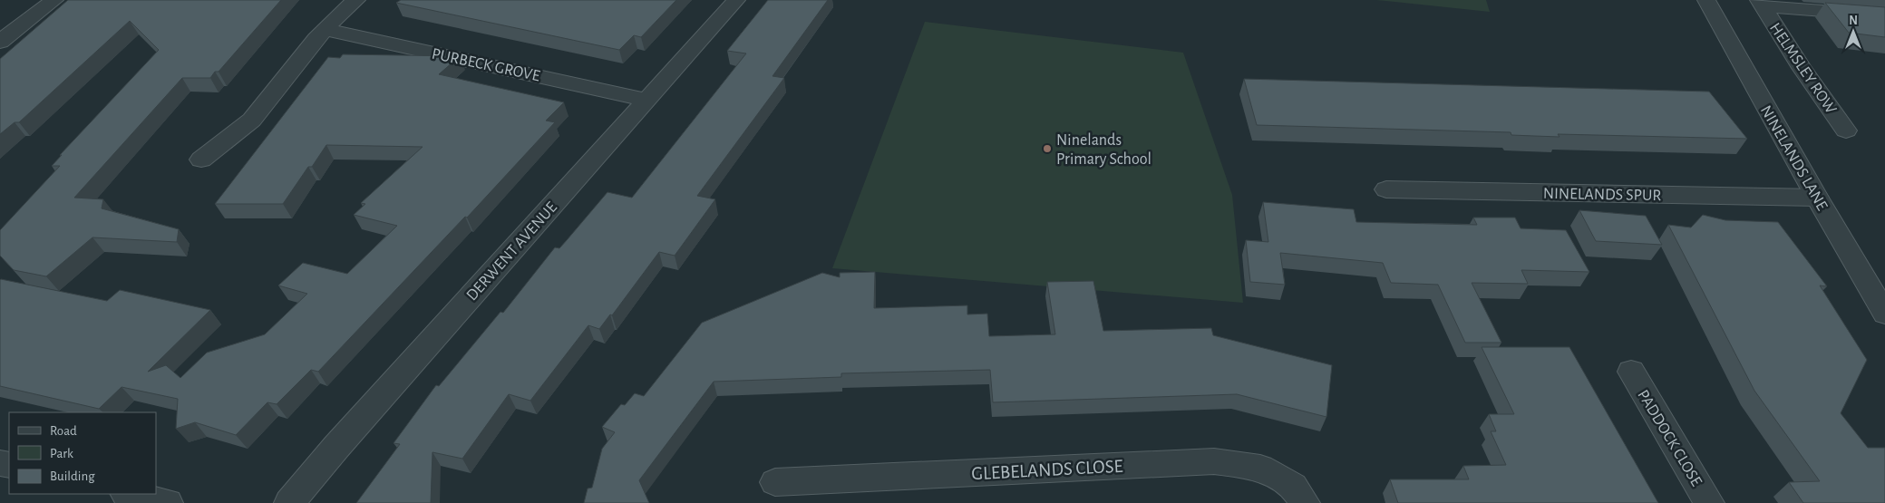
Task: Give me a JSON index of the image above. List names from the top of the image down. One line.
{"streets":{"street":["PURBECK GROVE","HELMSLEY ROW","NINELANDS LANE","NINELANDS SPUR","DERWENT AVENUE","PADDOCK CLOSE","GLEBELANDS CLOSE"]},"crossings":[["PURBECK GROVE","DERWENT AVENUE"],["NINELANDS LANE","NINELANDS SPUR"]],"places":["Ninelands Primary School"],"legend":["Road","Park","Building"],"north":"top"}
